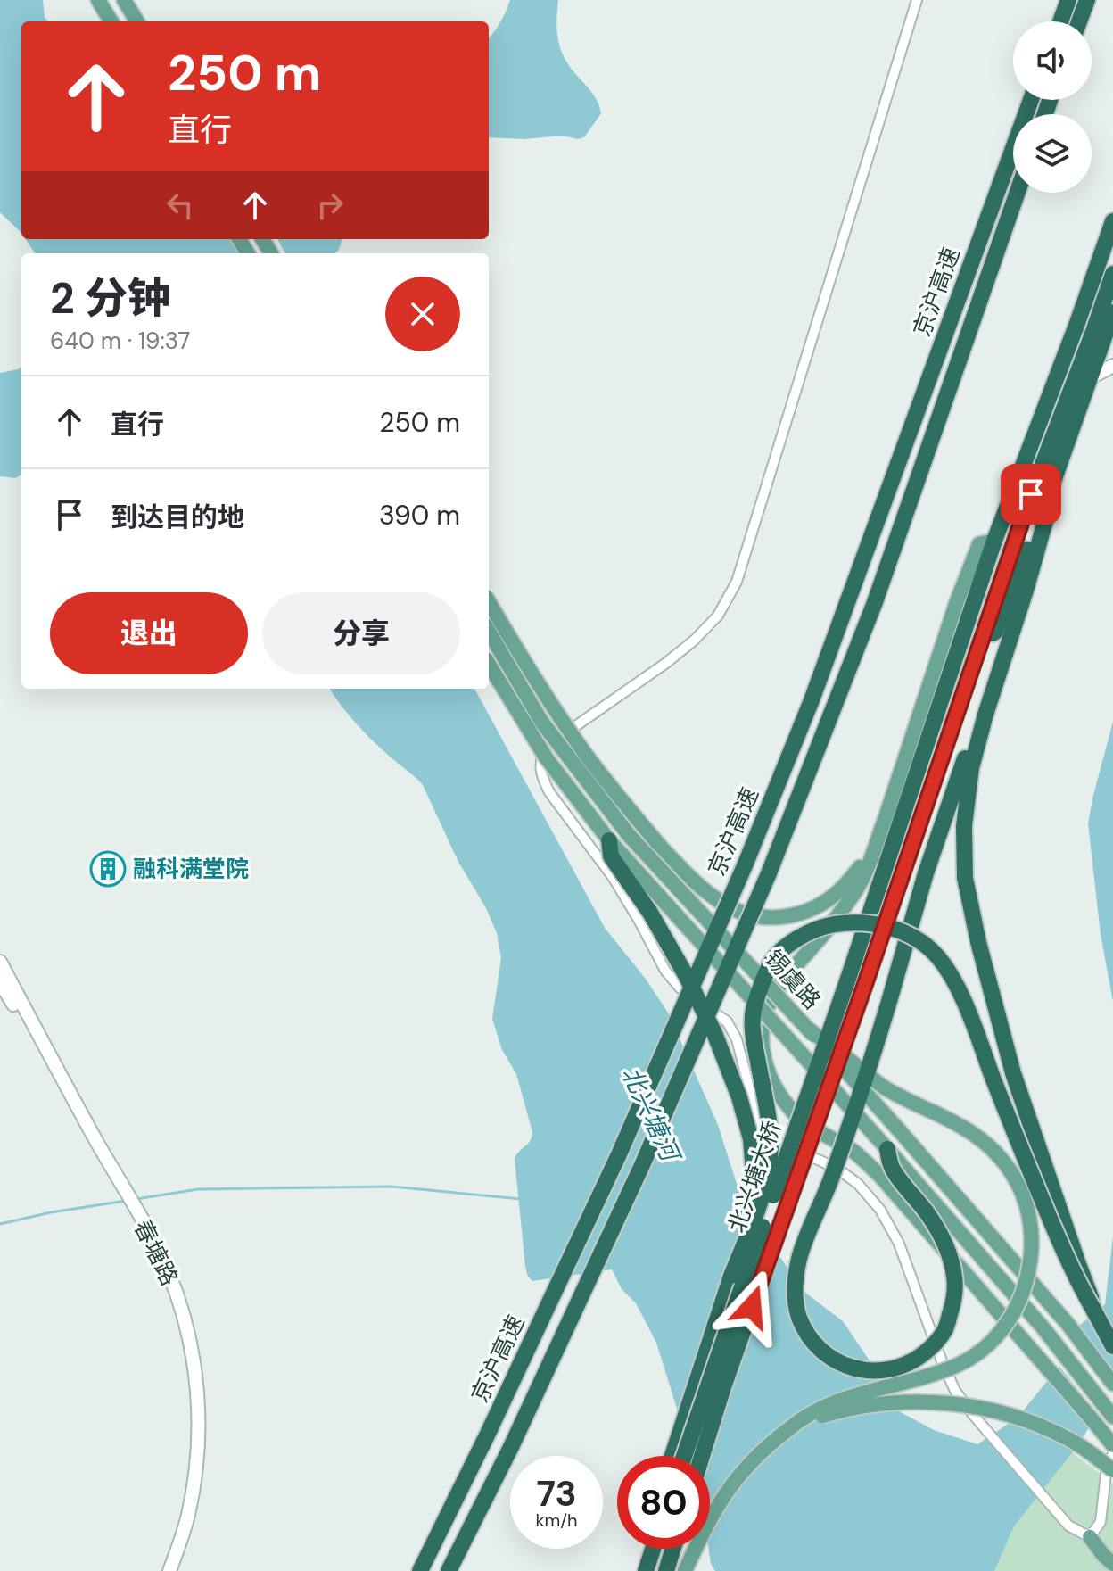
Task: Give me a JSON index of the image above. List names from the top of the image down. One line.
{"streets":{"highway":["京沪高速","北兴塘大桥"],"main road":["锡虞路"],"street":["春塘路"]},"water":["北兴塘河"],"places":{"building":["融科满堂院"]},"page":{"turn":["250 m","直行"],"heading":["2 分钟","640 m · 19:37"],"list":[{"name":"直行","value":"250 m"},{"name":"到达目的地","value":"390 m"}],"buttons":["退出","分享"],"speed":"73 km/h","limit":"80"}}
